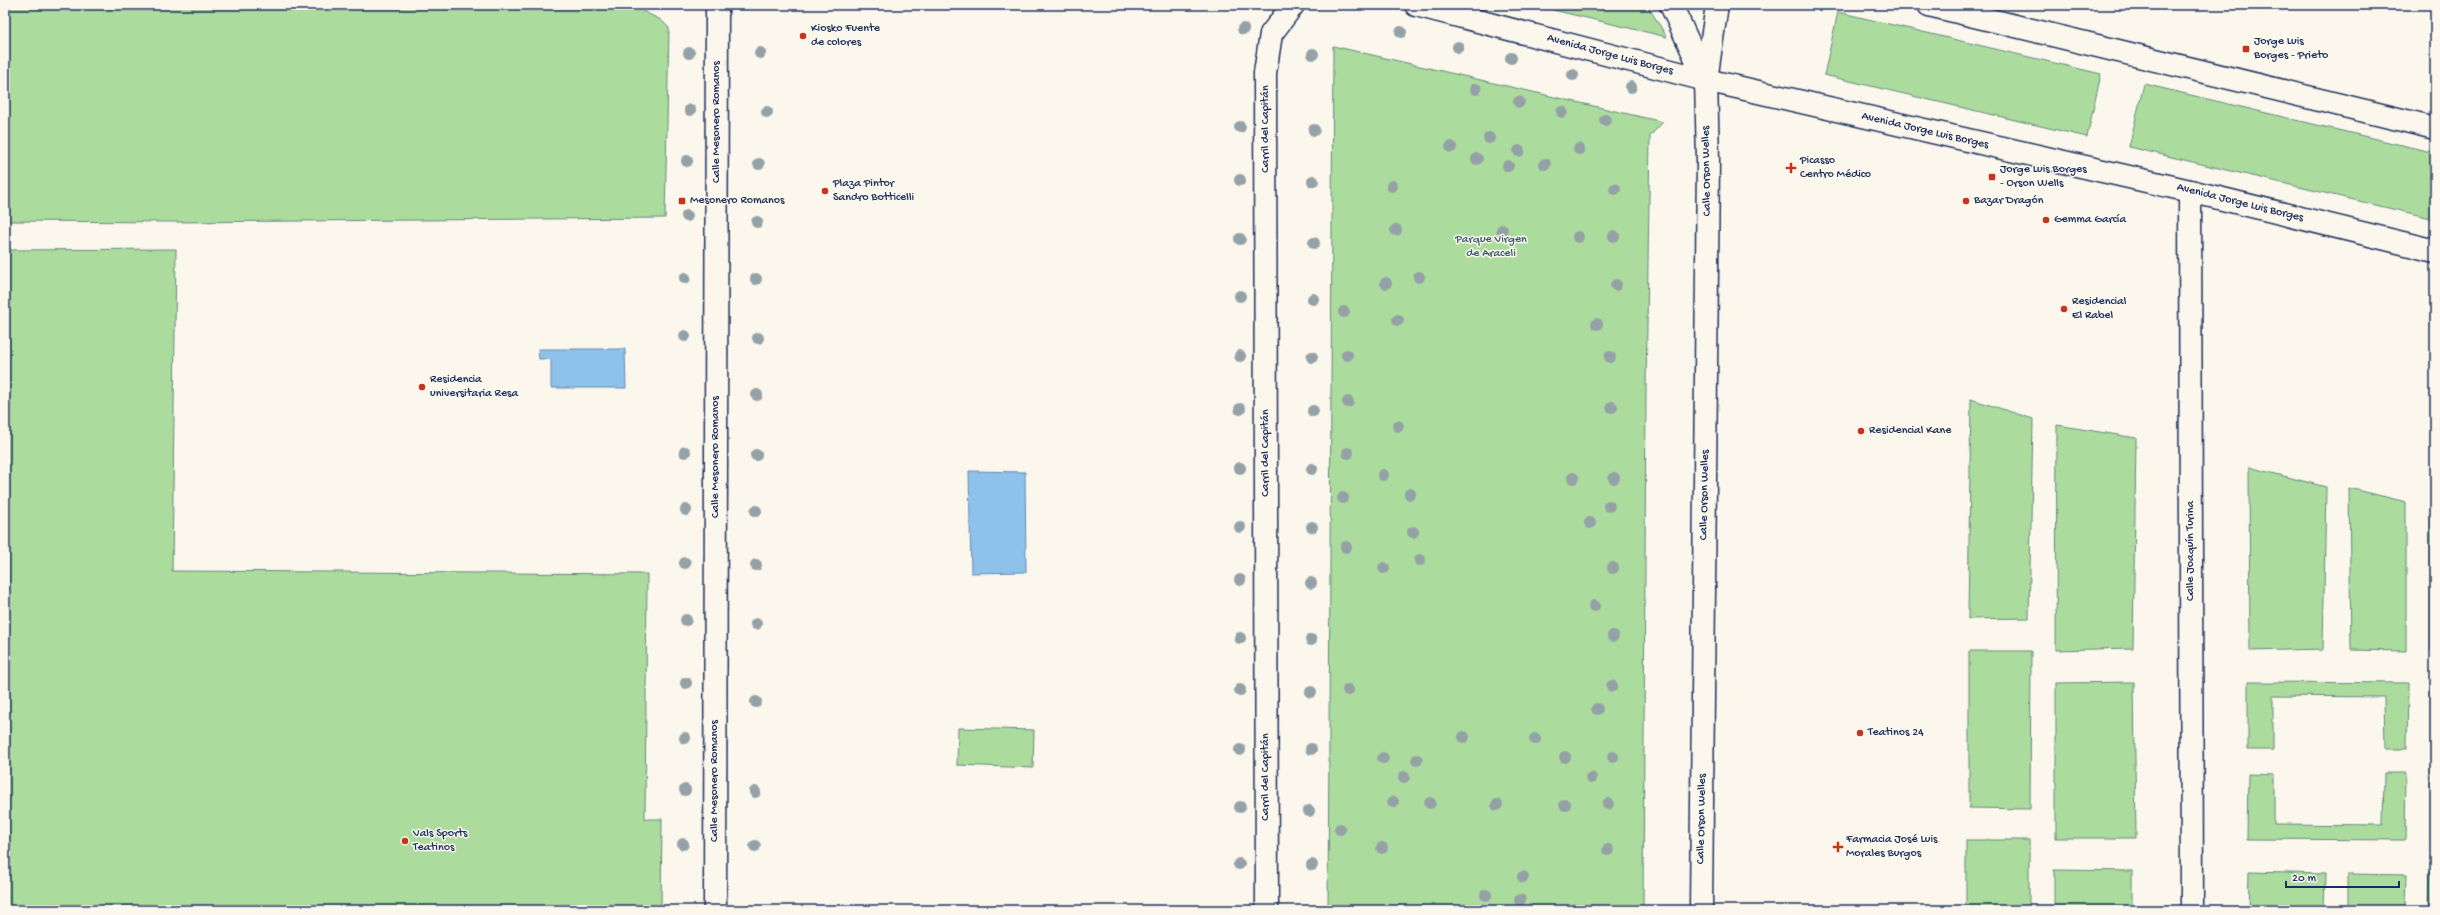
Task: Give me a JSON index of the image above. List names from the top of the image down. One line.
{"streets":{"street":["Avenida Jorge Luis Borges","Calle Mesonero Romanos","Carril del Capitán","Calle Orson Welles","Calle Joaquín Turina"]},"crossings":[["Avenida Jorge Luis Borges","Calle Orson Welles"],["Avenida Jorge Luis Borges","Calle Joaquín Turina"]],"parks":["Parque Virgen de Araceli"],"places":{"other":["Kiosko Fuente de colores","Plaza Pintor Sandro Botticelli","Bazar Dragón","Gemma García","Residencial El Rabel","Residencia universitaria Resa","Residencial Kane","Teatinos 24","Vals Sports Teatinos"],"transit":["Jorge Luis Borges - Prieto","Jorge Luis Borges - Orson Wells","Mesonero Romanos"],"health":["Picasso Centro Médico","Farmacia José Luis Morales Burgos"]},"scale_bar":"20 m"}
